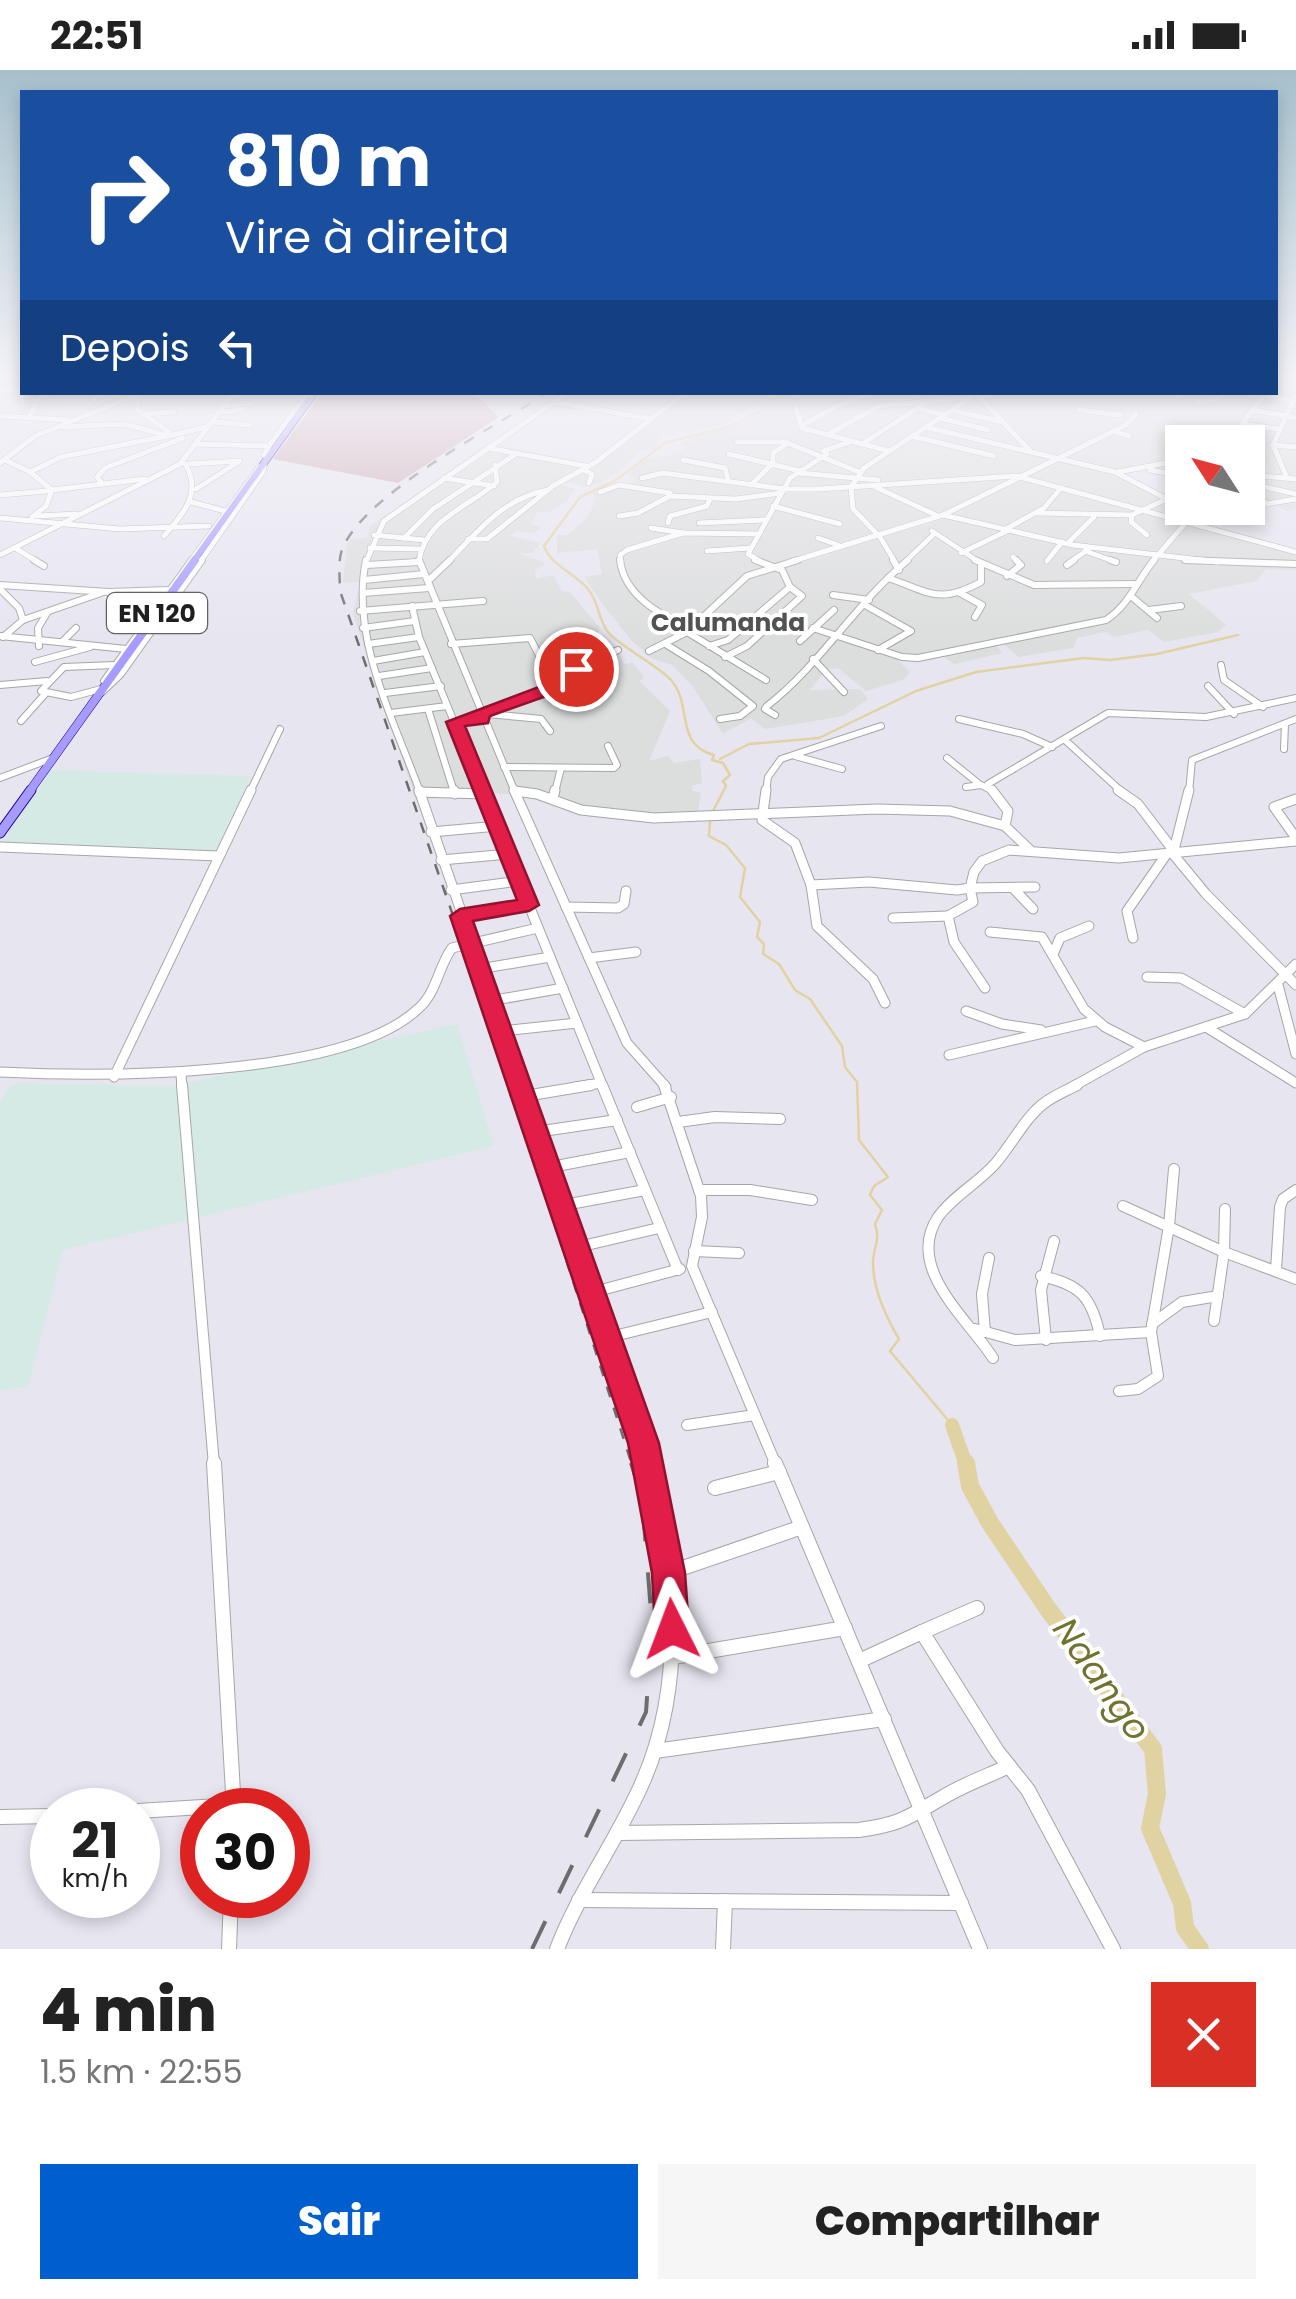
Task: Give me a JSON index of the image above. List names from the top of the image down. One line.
{"streets":{"main road":["EN 120"]},"districts":["Calumanda"],"water":["Ndango"],"north":"top left","page":{"status":"22:51","turn":["810 m","Vire à direita"],"then":"Depois","speed":"21 km/h","limit":"30","heading":["4 min","1.5 km · 22:55"],"buttons":["Sair","Compartilhar"]}}
